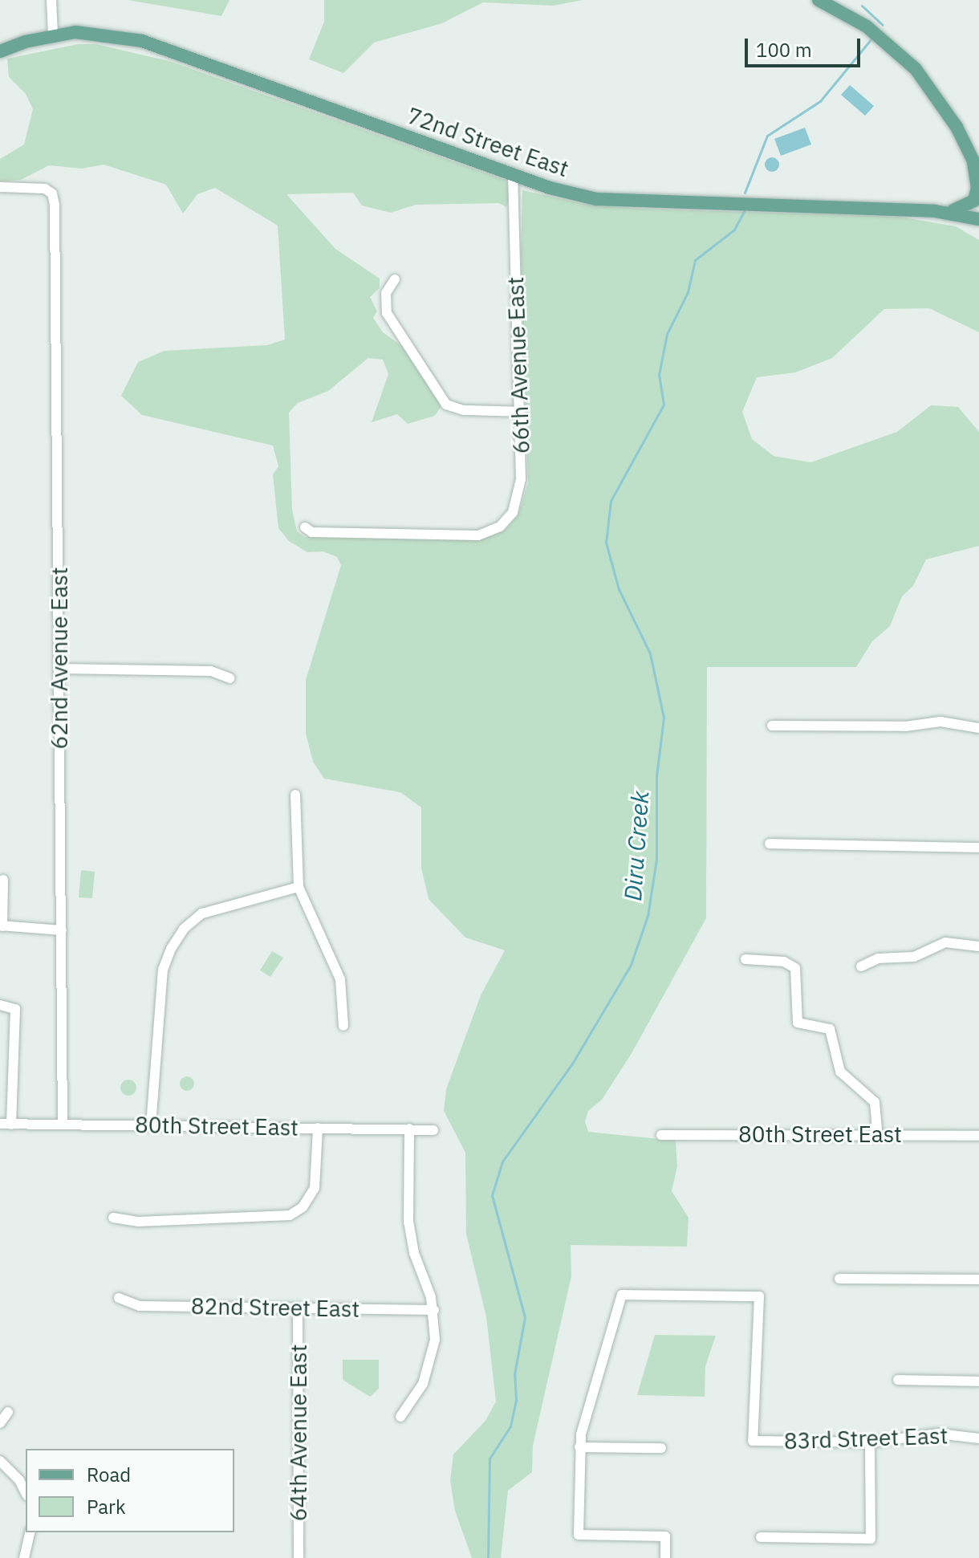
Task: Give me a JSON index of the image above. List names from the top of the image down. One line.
{"streets":{"main road":["72nd Street East"],"street":["66th Avenue East","62nd Avenue East","80th Street East","82nd Street East","64th Avenue East","83rd Street East"]},"crossings":[["72nd Street East","66th Avenue East"],["62nd Avenue East","80th Street East"],["82nd Street East","64th Avenue East"]],"water":["Diru Creek"],"legend":["Road","Park"],"scale_bar":"100 m"}
